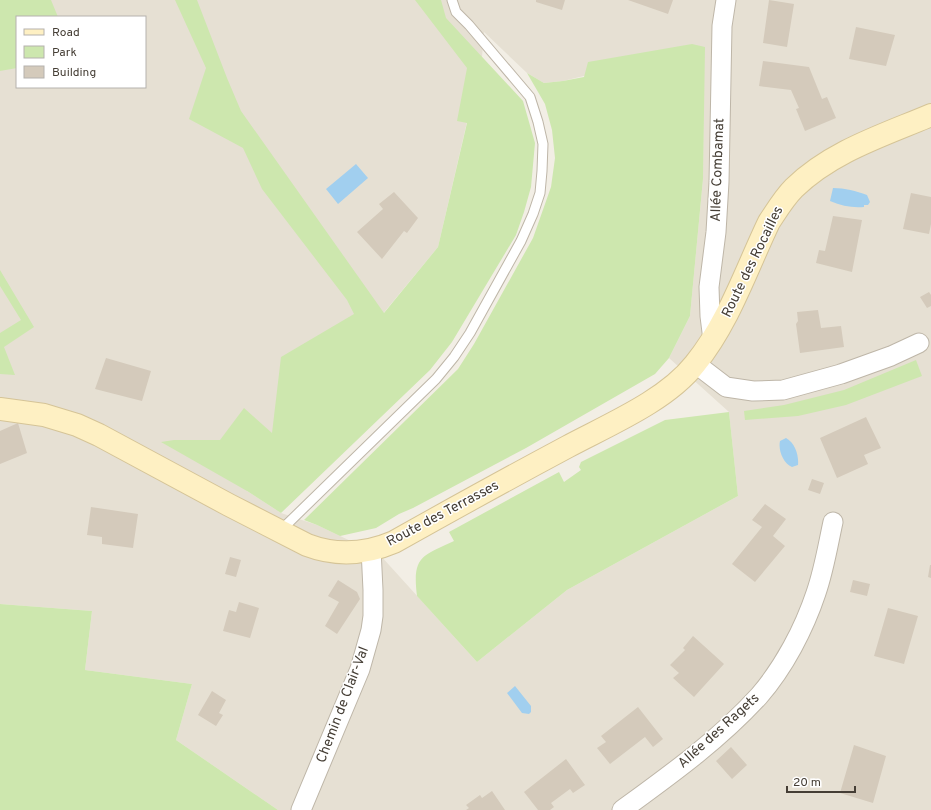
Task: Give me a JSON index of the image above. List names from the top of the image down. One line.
{"streets":{"street":["Allée Combamat","Route des Rocailles","Route des Terrasses","Chemin de Clair-Val","Allée des Ragets"]},"crossings":[["Allée Combamat","Route des Rocailles"],["Allée Combamat","Route des Terrasses"],["Route des Rocailles","Route des Terrasses"],["Route des Terrasses","Chemin de Clair-Val"]],"legend":["Road","Park","Building"],"scale_bar":"20 m"}
